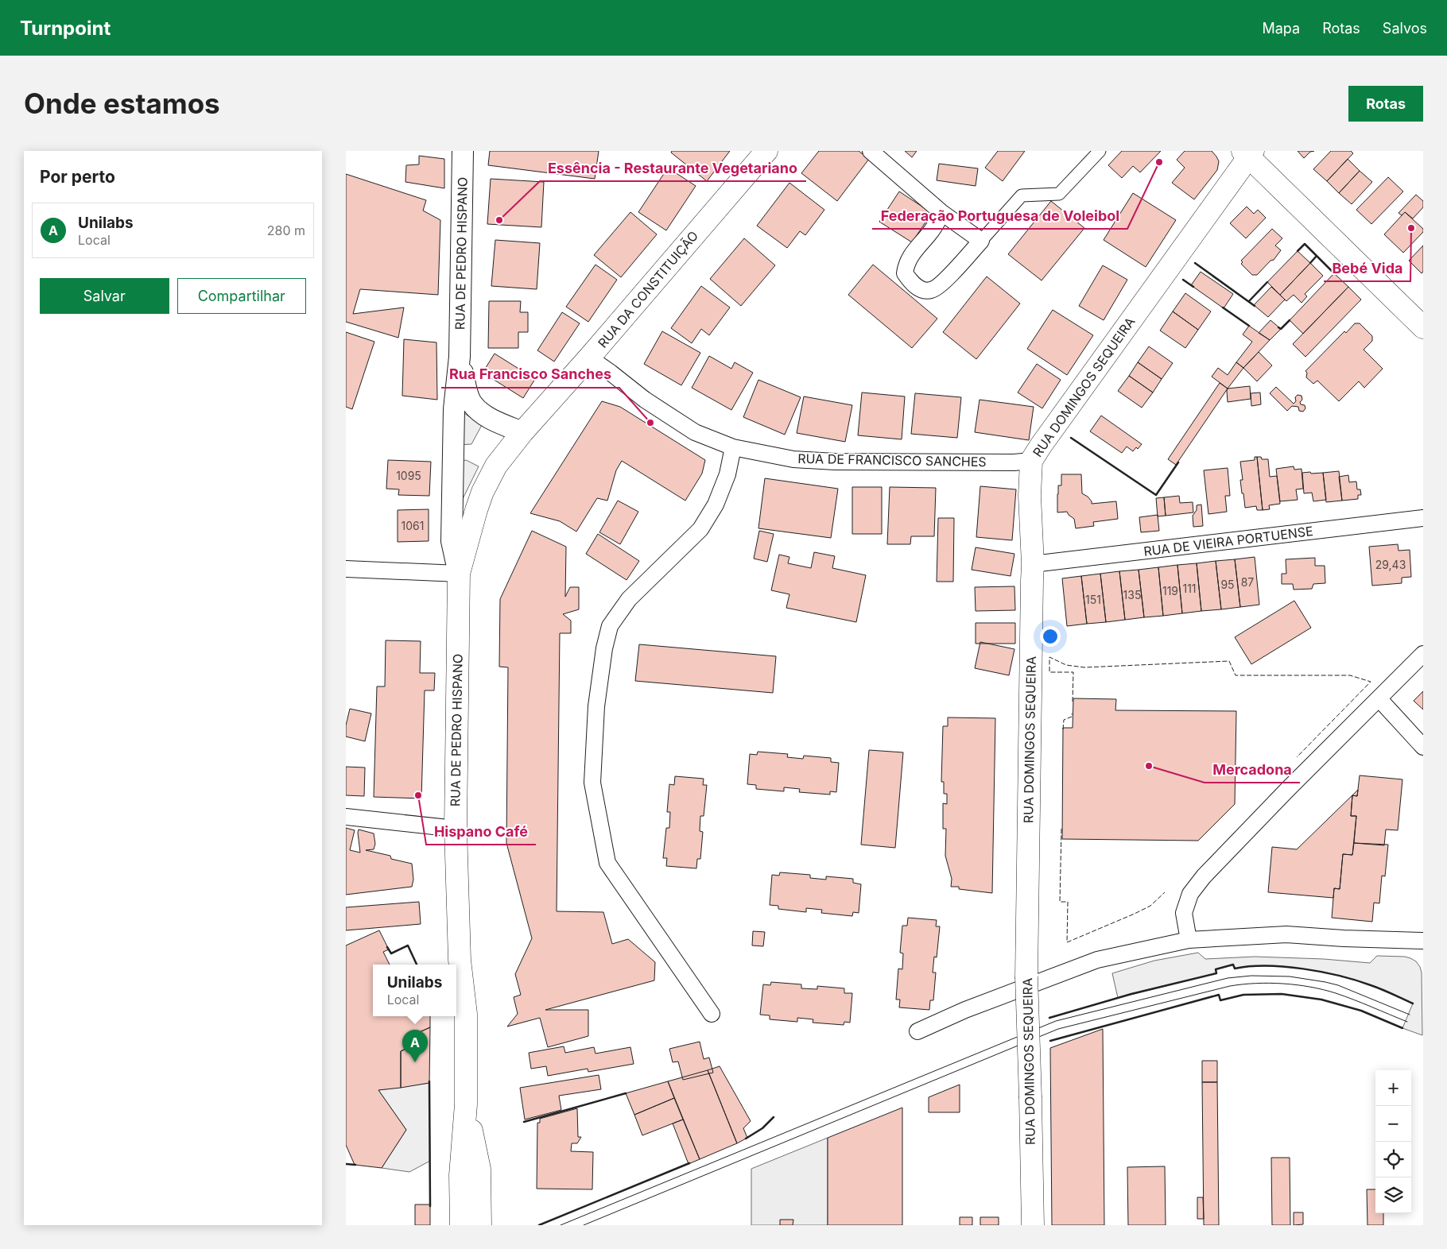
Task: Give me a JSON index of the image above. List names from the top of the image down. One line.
{"streets":{"main road":["RUA DE PEDRO HISPANO","RUA DA CONSTITUIÇÃO","RUA DOMINGOS SEQUEIRA"],"street":["RUA DE FRANCISCO SANCHES","RUA DE VIEIRA PORTUENSE"]},"crossings":[["RUA DE PEDRO HISPANO","RUA DA CONSTITUIÇÃO"],["RUA DA CONSTITUIÇÃO","RUA DE FRANCISCO SANCHES"],["RUA DOMINGOS SEQUEIRA","RUA DE FRANCISCO SANCHES"],["RUA DOMINGOS SEQUEIRA","RUA DE VIEIRA PORTUENSE"]],"places":["Federação Portuguesa de Voleibol","Essência - Restaurante Vegetariano","Bebé Vida","Rua Francisco Sanches","Mercadona","Hispano Café"],"house_numbers":["1095","1061","29,43","87","95","111","119","135","151"],"page":{"header":"Turnpoint","nav":["Mapa","Rotas","Salvos"],"buttons":["Rotas",["Salvar","Compartilhar"]],"title":"Onde estamos","heading":"Por perto","list":[{"mark":"A","name":"Unilabs","note":"Local","value":"280 m"}],"popup":["Unilabs","Local"],"pins":"A","map_buttons":["+","−"]}}
